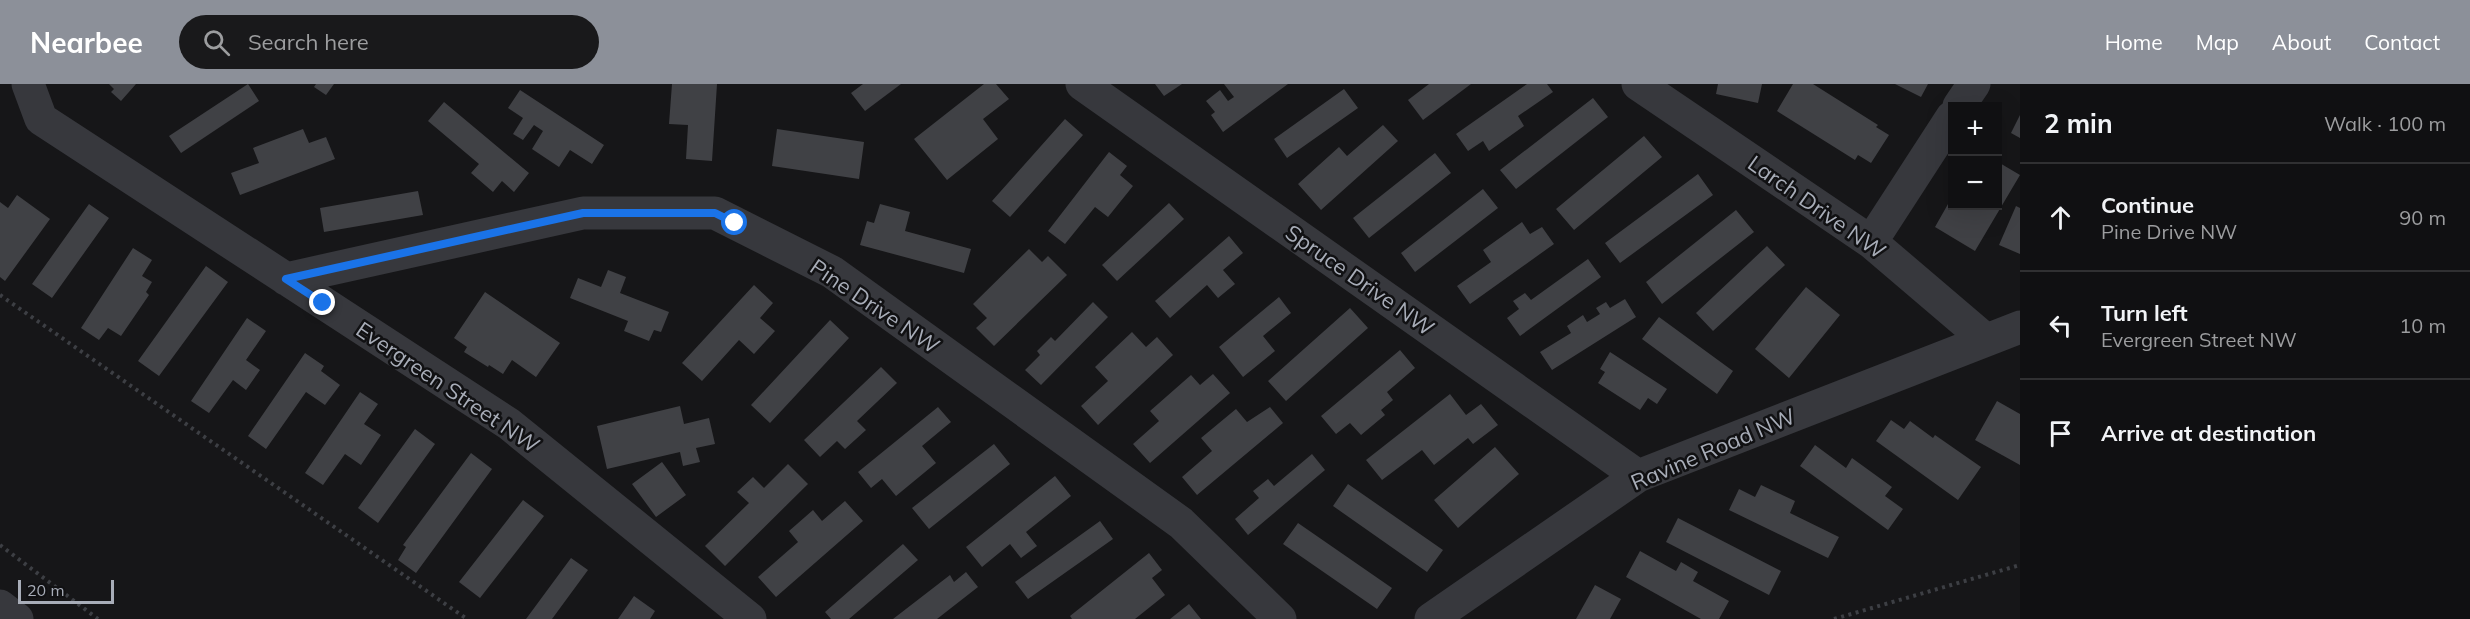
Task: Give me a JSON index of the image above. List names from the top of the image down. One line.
{"streets":{"street":["Larch Drive NW","Spruce Drive NW","Pine Drive NW","Evergreen Street NW","Ravine Road NW"]},"crossings":[["Larch Drive NW","Ravine Road NW"],["Spruce Drive NW","Ravine Road NW"],["Pine Drive NW","Evergreen Street NW"]],"scale_bar":"20 m","page":{"header":"Nearbee","search":"Search here","nav":["Home","Map","About","Contact"],"heading":["2 min","Walk · 100 m"],"map_buttons":["+","−"],"list":[["Continue","Pine Drive NW","90 m"],["Turn left","Evergreen Street NW","10 m"],"Arrive at destination"],"scale":"20 m"}}
